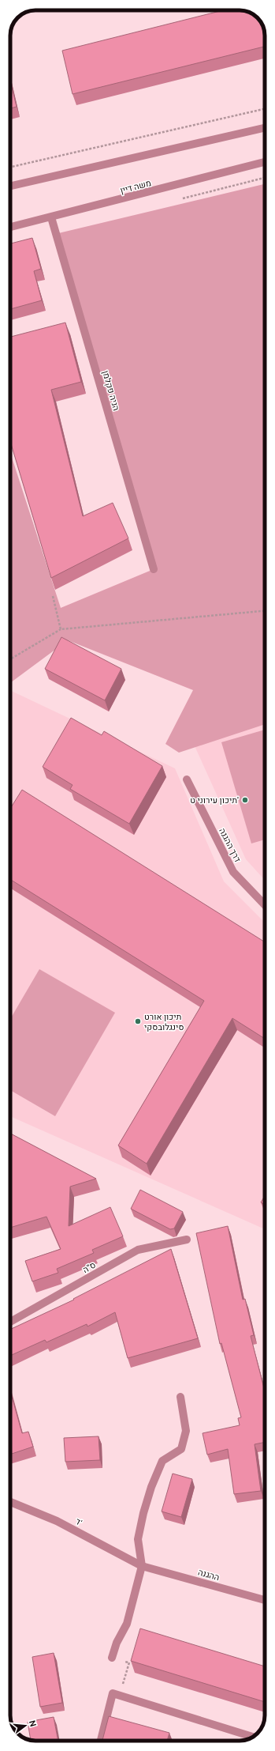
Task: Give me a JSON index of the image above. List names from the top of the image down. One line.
{"streets":{"street":["משה דיין","הניה פקלמן","דרך ההגנה","ס\"ה","ד'","ההגנה"]},"crossings":[["משה דיין","הניה פקלמן"],["ד'","ההגנה"]],"places":["תיכון עירוני ט'","תיכון אורט סינגלובסקי"],"north":"right"}
